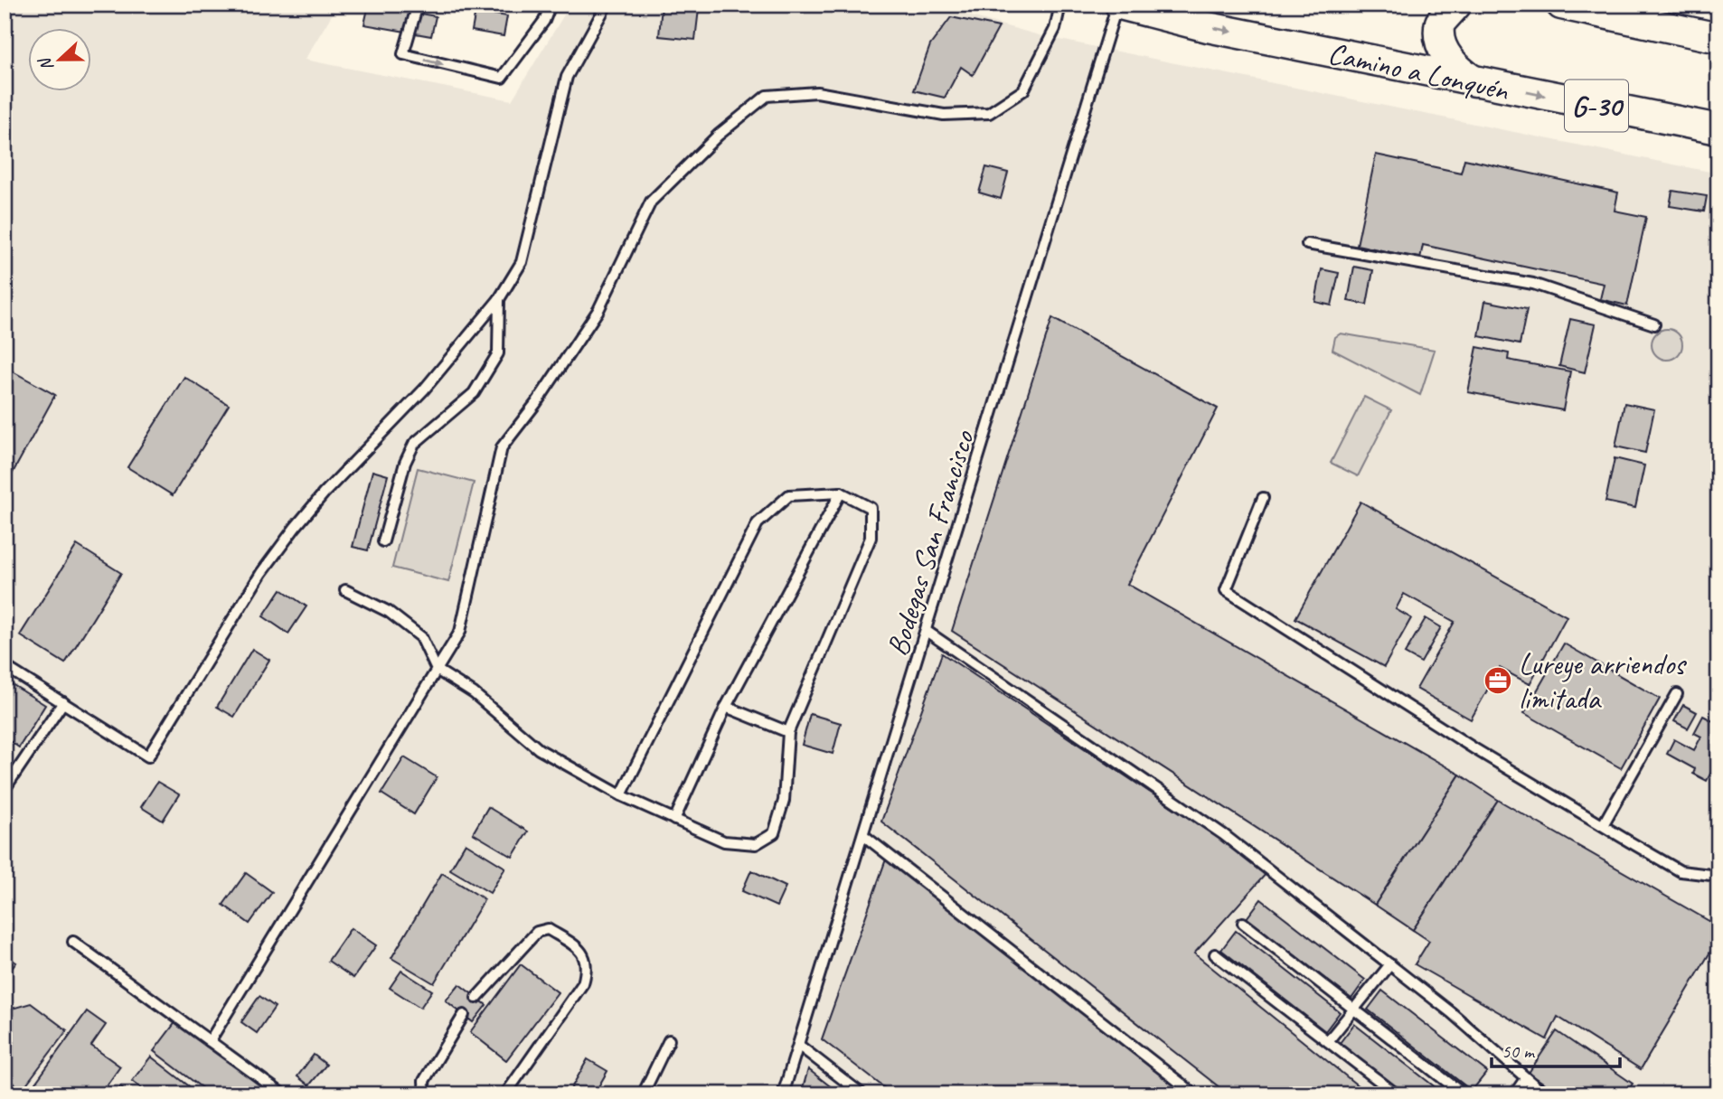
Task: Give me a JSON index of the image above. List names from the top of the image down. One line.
{"streets":{"main road":["Camino a Lonquén","G-30"],"lane":["Bodegas San Francisco"]},"crossings":[["Camino a Lonquén","Bodegas San Francisco"]],"one_way":["Camino a Lonquén"],"places":{"office":["Lureye arriendos limitada"]},"scale_bar":"50 m","north":"left"}
